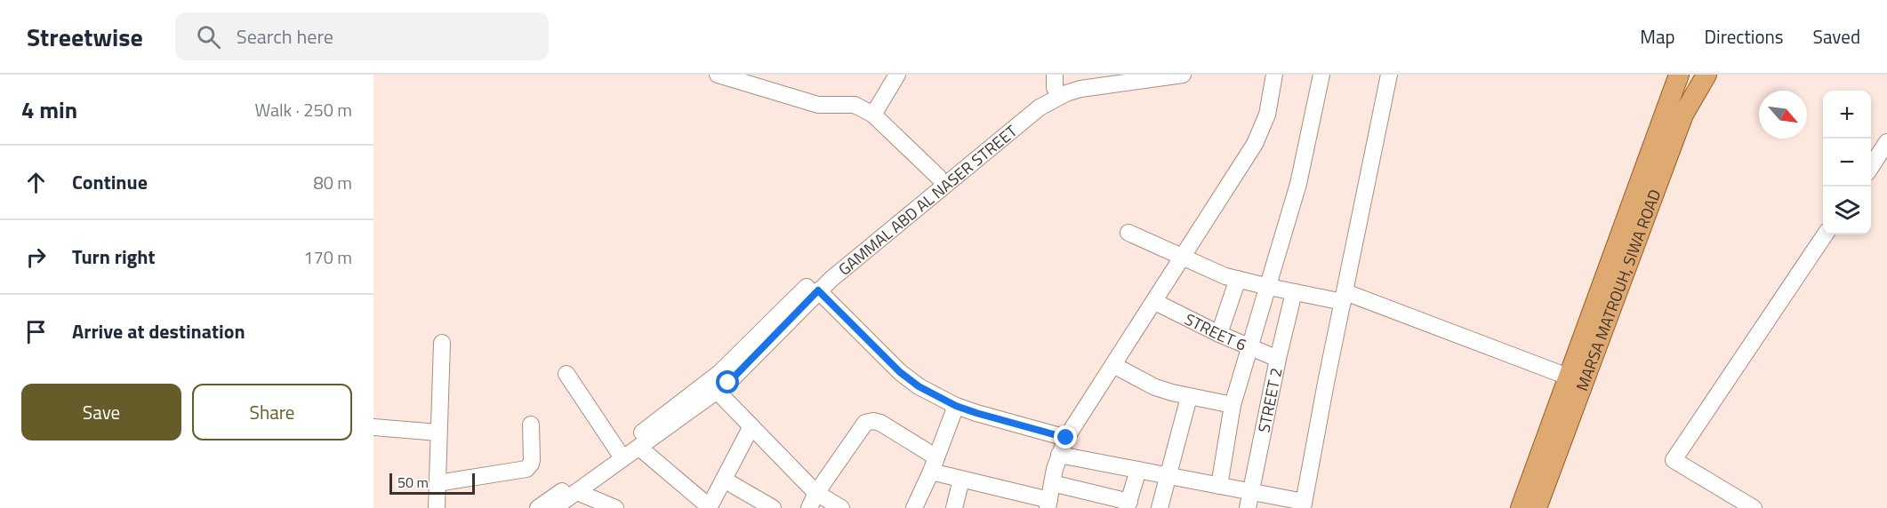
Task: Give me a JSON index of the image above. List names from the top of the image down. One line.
{"streets":{"main road":["MARSA MATROUH, SIWA ROAD"],"street":["GAMMAL ABD AL NASER STREET","STREET 6","STREET 2"]},"crossings":[["STREET 6","STREET 2"]],"scale_bar":"50 m","north":"bottom right","page":{"header":"Streetwise","search":"Search here","nav":["Map","Directions","Saved"],"heading":["4 min","Walk · 250 m"],"map_buttons":["+","−"],"list":[["Continue","80 m"],["Turn right","170 m"],"Arrive at destination"],"buttons":["Save","Share"],"scale":"50 m"}}
